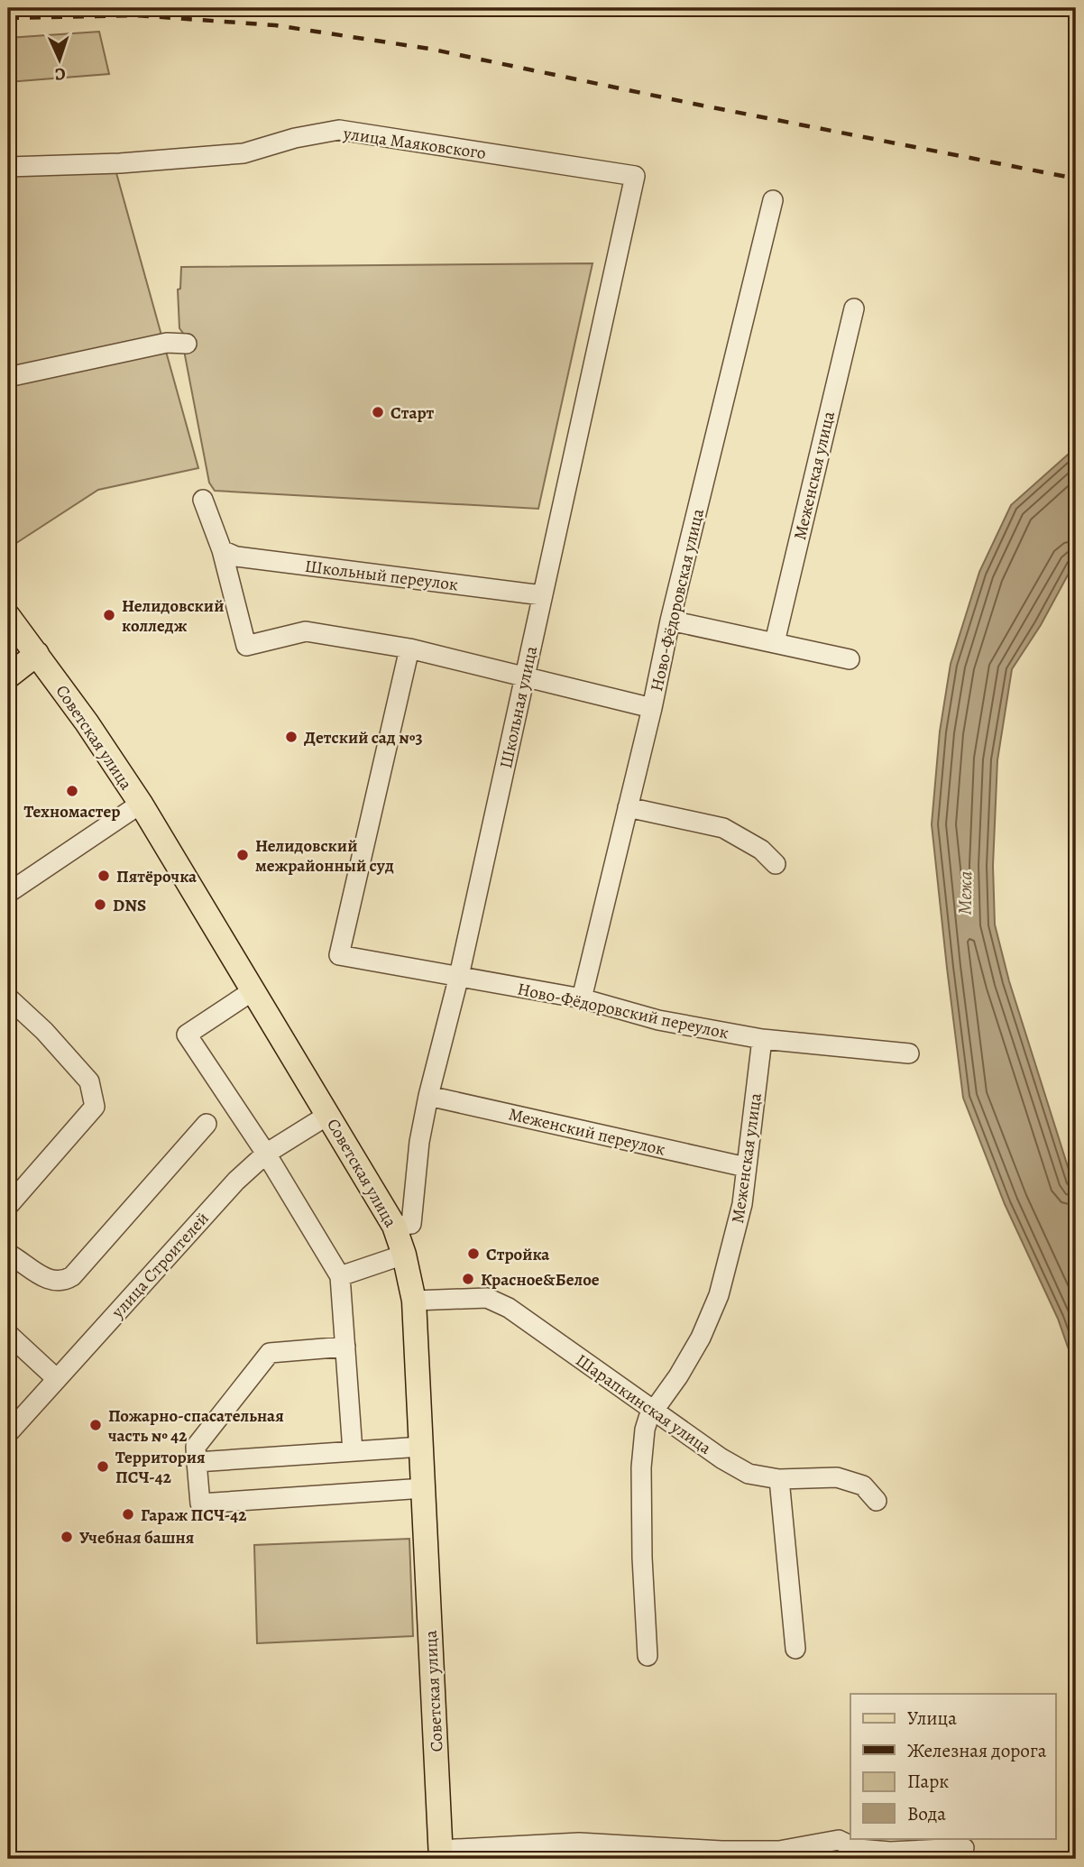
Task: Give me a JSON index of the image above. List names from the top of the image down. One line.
{"streets":{"main road":["Советская улица"],"street":["улица Маяковского","Меженская улица","Школьный переулок","Ново-Фёдоровская улица","Школьная улица","Ново-Фёдоровский переулок","Меженский переулок","улица Строителей","Шарапкинская улица"]},"crossings":[["улица Маяковского","Школьная улица"],["Меженская улица","Ново-Фёдоровский переулок"],["Меженская улица","Меженский переулок"],["Меженская улица","Шарапкинская улица"],["Школьный переулок","Школьная улица"],["Ново-Фёдоровская улица","Ново-Фёдоровский переулок"],["Школьная улица","Советская улица"],["Школьная улица","Ново-Фёдоровский переулок"],["Школьная улица","Меженский переулок"],["Советская улица","улица Строителей"],["Советская улица","Шарапкинская улица"]],"water":["Межа"],"places":["Старт","Нелидовский колледж","Детский сад №3","Техномастер","Нелидовский межрайонный суд","Пятёрочка","DNS","Стройка","Красное&Белое","Пожарно-спасательная часть № 42","Территория ПСЧ-42","Гараж ПСЧ-42","Учебная башня"],"legend":["Улица","Железная дорога","Парк","Вода"],"north":"bottom"}
